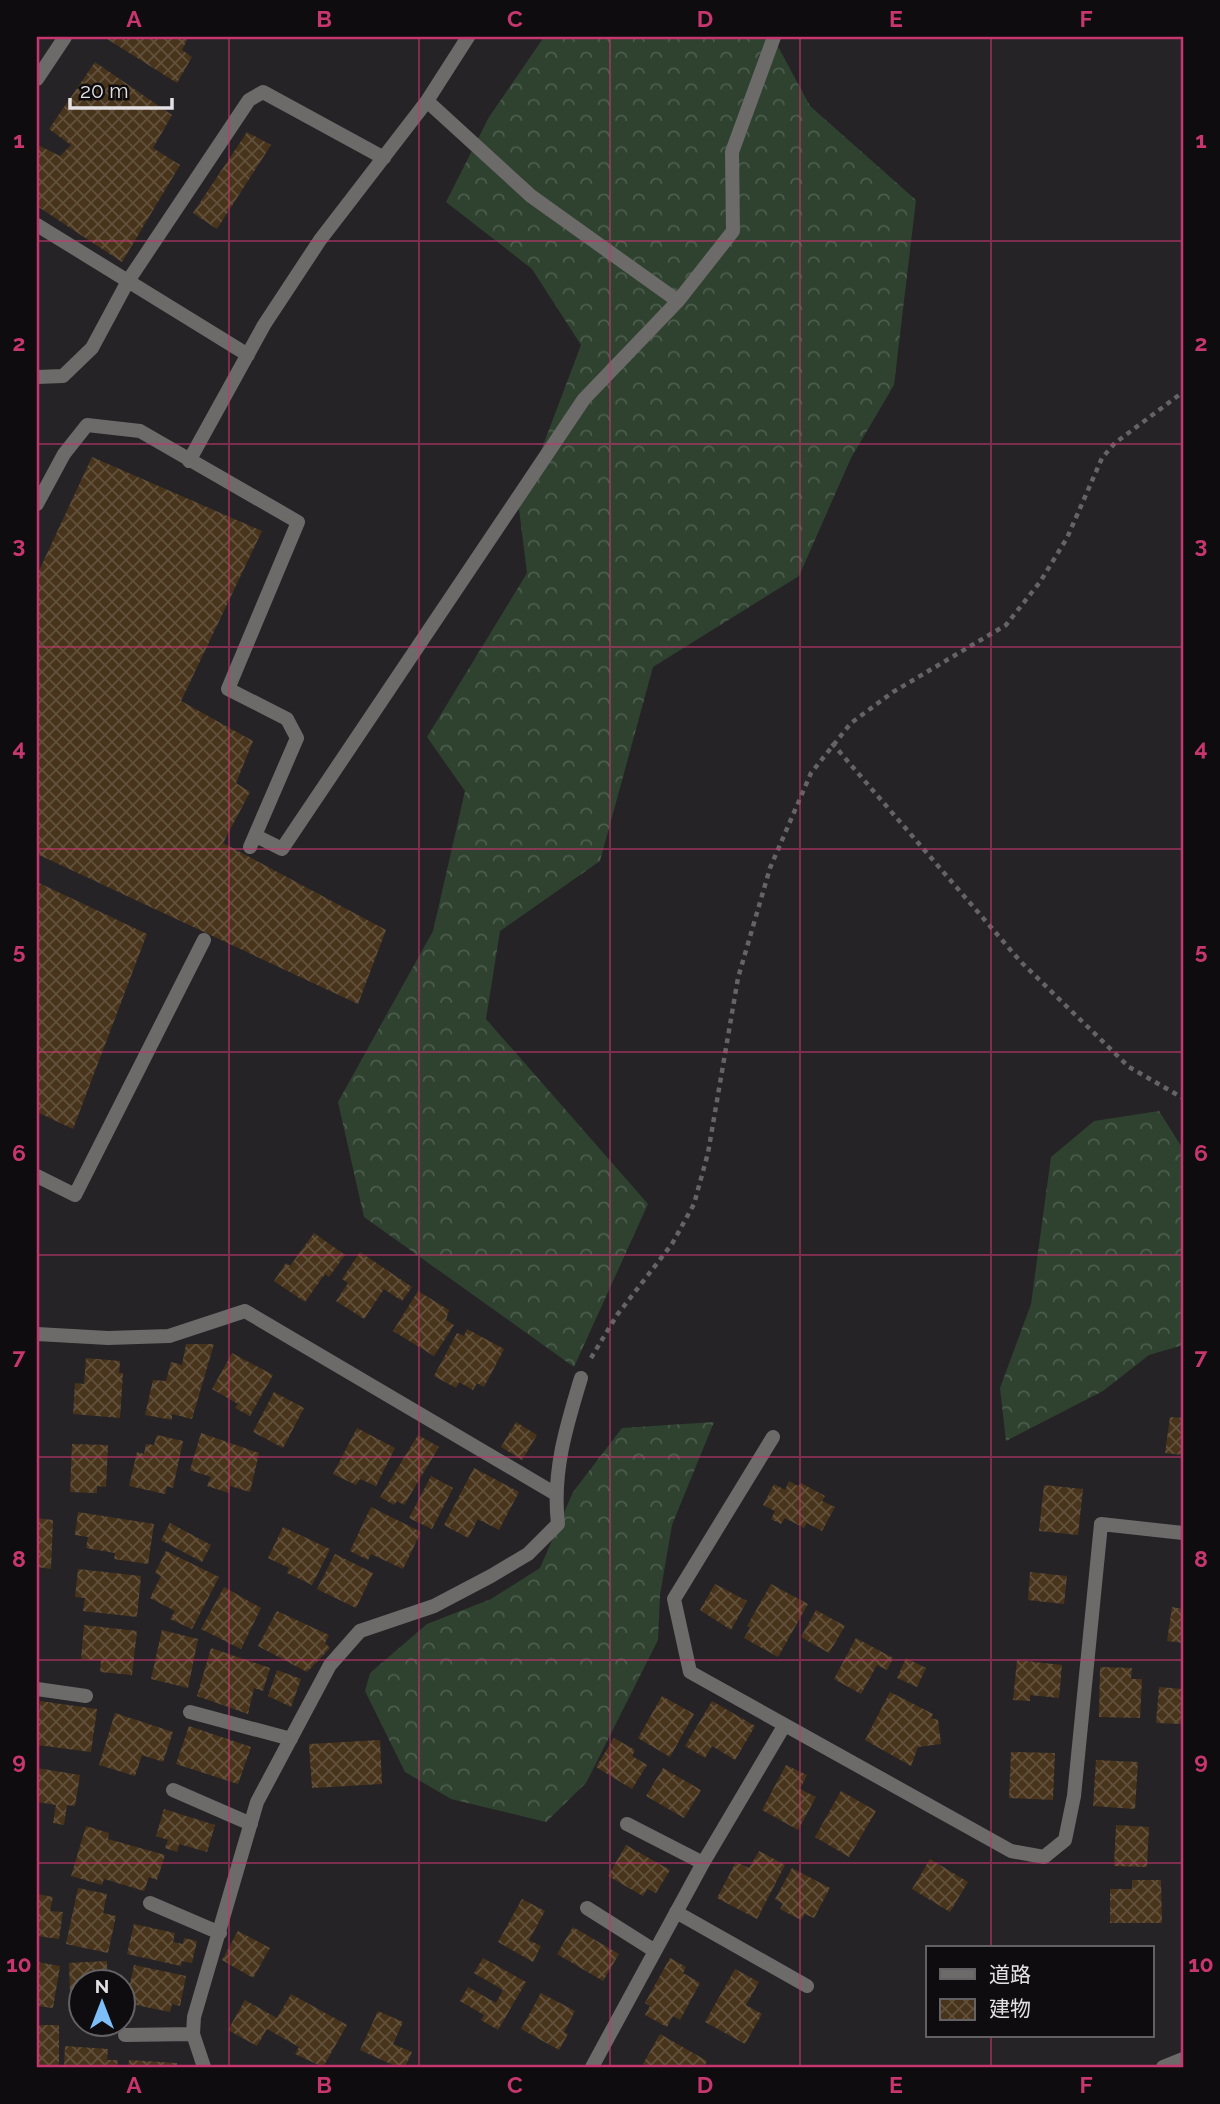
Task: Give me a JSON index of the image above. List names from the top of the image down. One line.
{"legend":["道路","建物"],"scale_bar":"20 m","north":"top","grid":{"columns":["A","B","C","D","E","F"],"rows":["1","2","3","4","5","6","7","8","9","10"]}}
